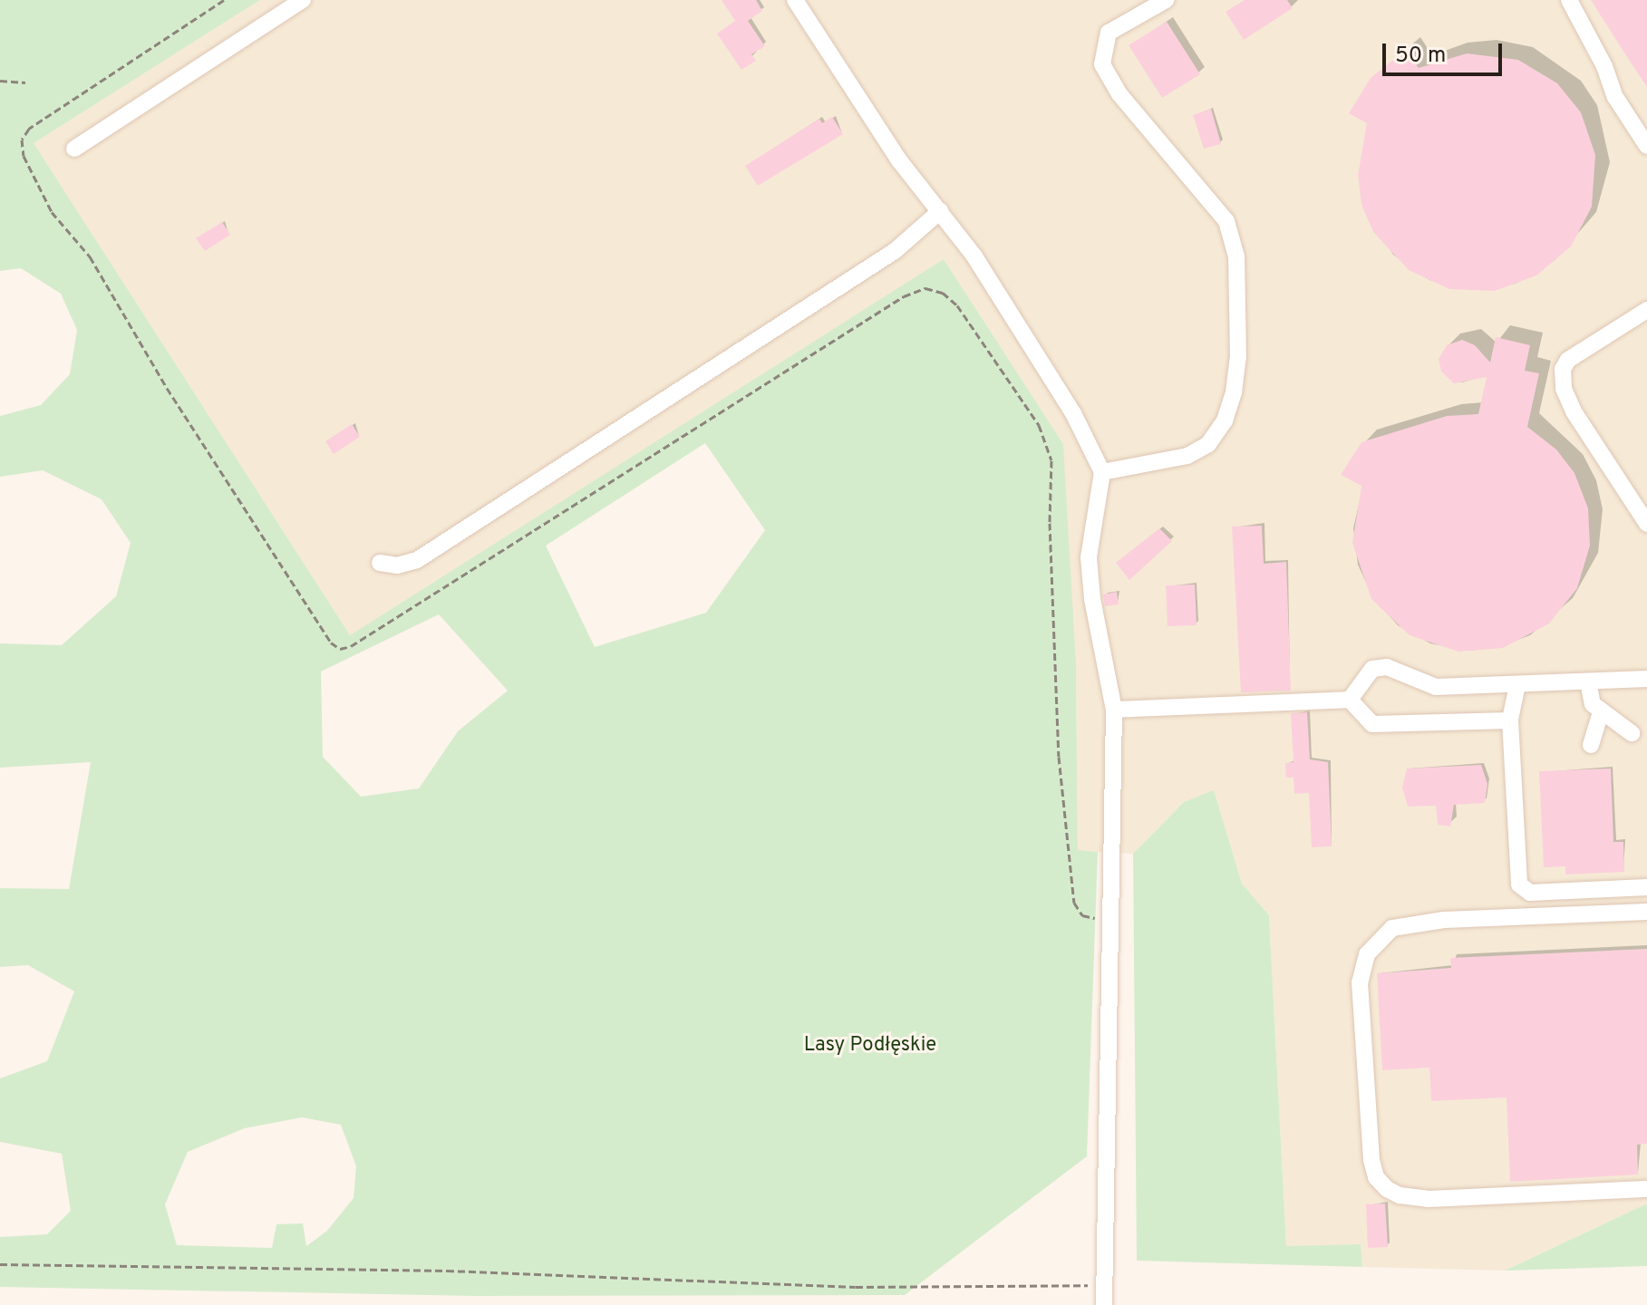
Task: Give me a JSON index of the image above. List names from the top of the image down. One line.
{"parks":["Lasy Podłęskie"],"scale_bar":"50 m"}
